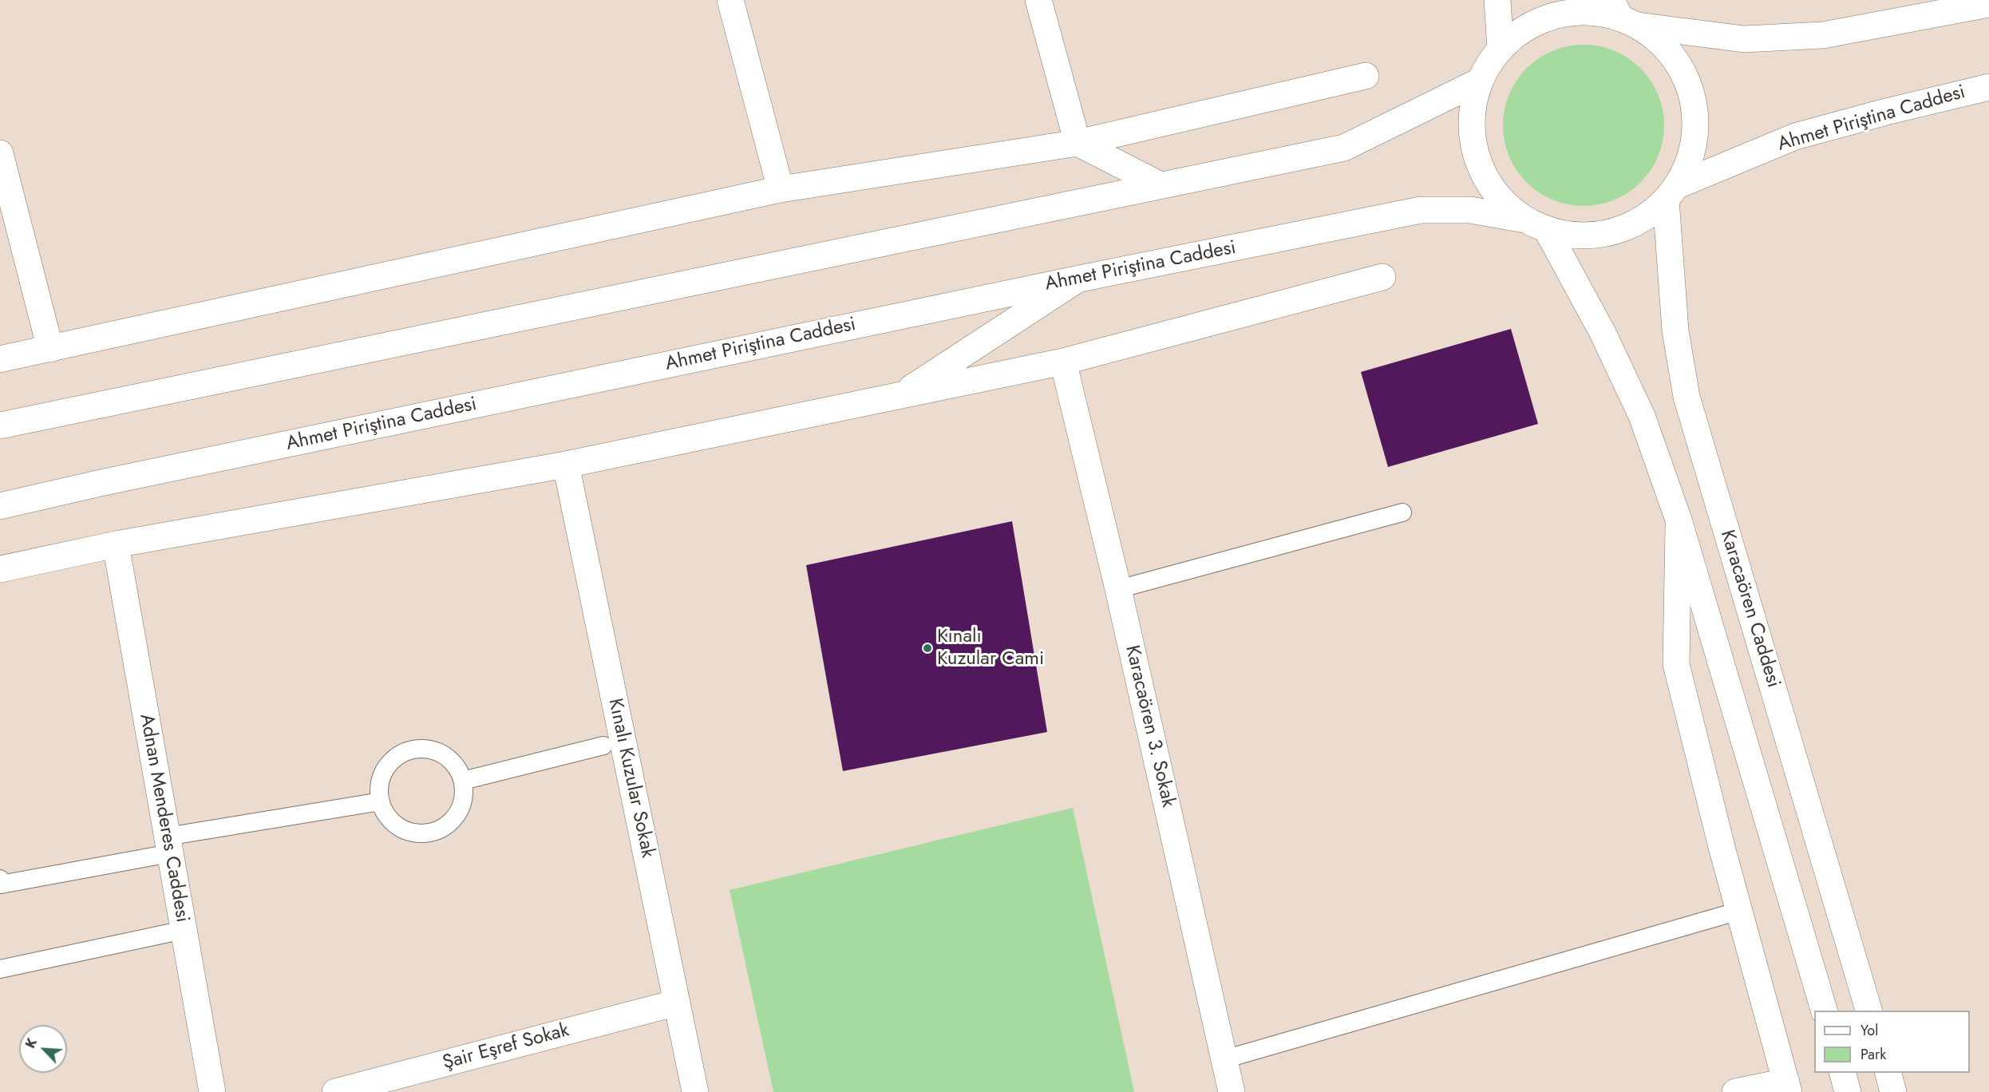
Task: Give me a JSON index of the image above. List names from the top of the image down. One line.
{"streets":{"street":["Ahmet Piriştina Caddesi","Karacaören Caddesi","Karacaören 3. Sokak","Kınalı Kuzular Sokak","Adnan Menderes Caddesi","Şair Eşref Sokak"]},"crossings":[["Ahmet Piriştina Caddesi","Karacaören Caddesi"],["Kınalı Kuzular Sokak","Şair Eşref Sokak"]],"places":["Kınalı Kuzular Cami"],"legend":["Yol","Park"],"north":"top left"}
